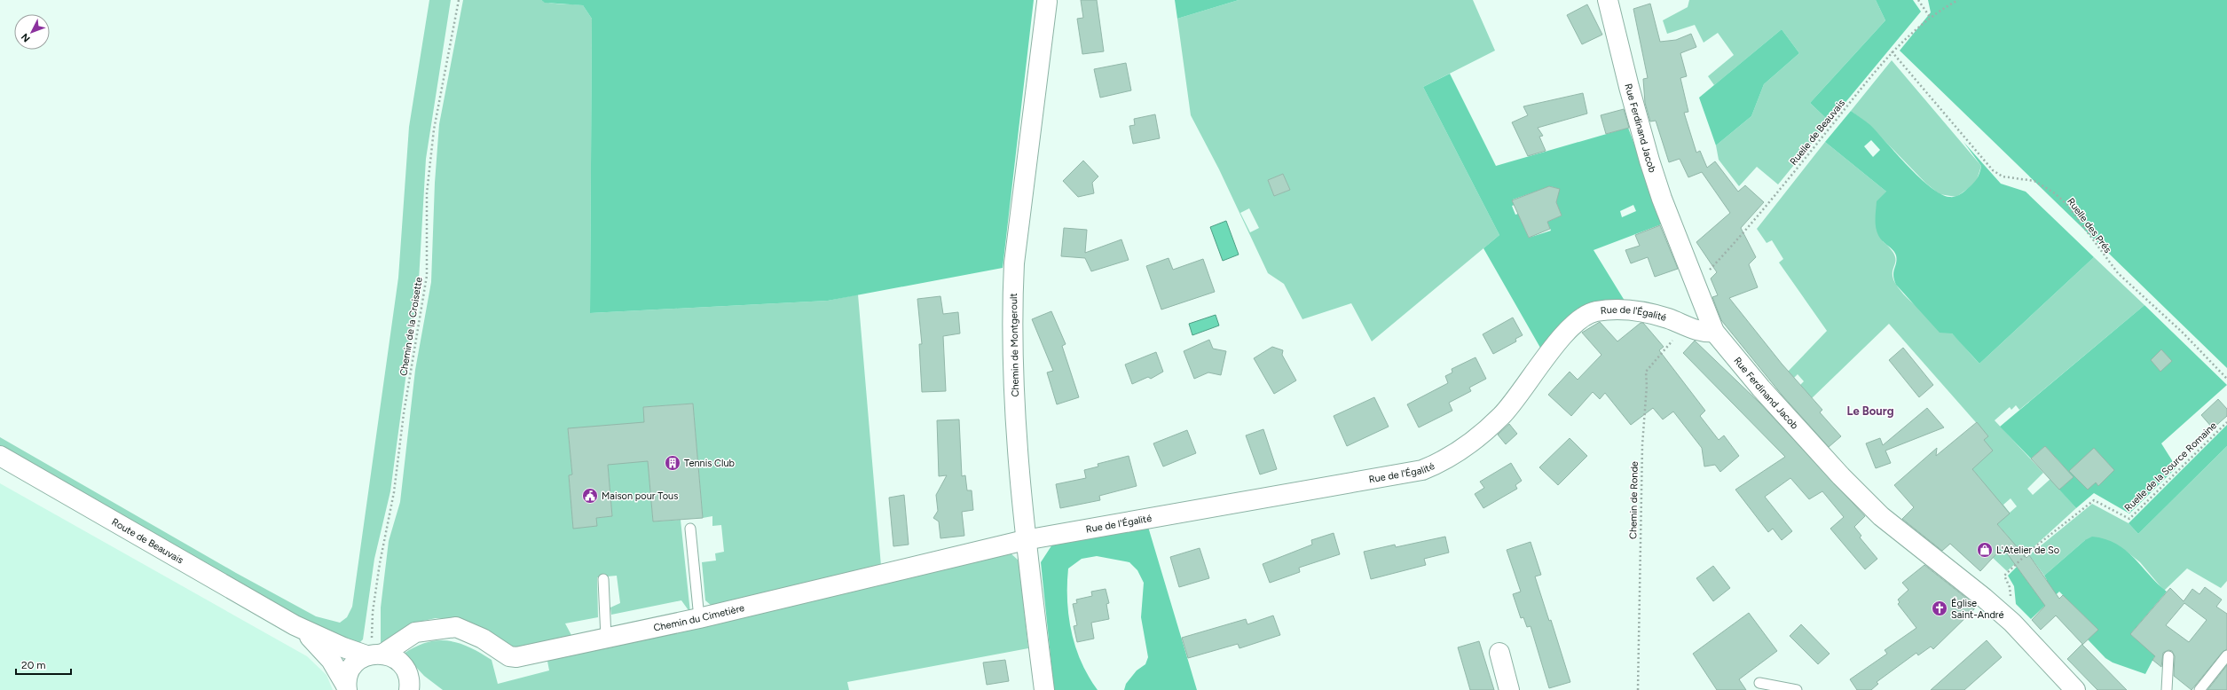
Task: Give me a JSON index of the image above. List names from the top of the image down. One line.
{"streets":{"street":["Rue Ferdinand Jacob","Rue de l'Égalité","Chemin de Montgeroult","Route de Beauvais","Chemin du Cimetière"],"path":["Ruelle de Beauvais","Ruelle des Prés","Chemin de la Croisette","Ruelle de la Source Romaine","Chemin de Ronde"]},"crossings":[["Rue Ferdinand Jacob","Ruelle de Beauvais"],["Rue Ferdinand Jacob","Rue de l'Égalité"],["Rue Ferdinand Jacob","Ruelle de la Source Romaine"],["Ruelle de Beauvais","Ruelle des Prés"],["Rue de l'Égalité","Chemin de Montgeroult"],["Rue de l'Égalité","Chemin de Ronde"],["Rue de l'Égalité","Chemin du Cimetière"],["Chemin de la Croisette","Route de Beauvais"],["Chemin de la Croisette","Chemin du Cimetière"],["Chemin de Montgeroult","Chemin du Cimetière"],["Route de Beauvais","Chemin du Cimetière"]],"districts":["Le Bourg"],"places":{"building":["Tennis Club"],"public building":["Maison pour Tous"],"shop":["L'Atelier de So"],"church":["Église Saint-André"]},"scale_bar":"20 m","north":"bottom left"}
